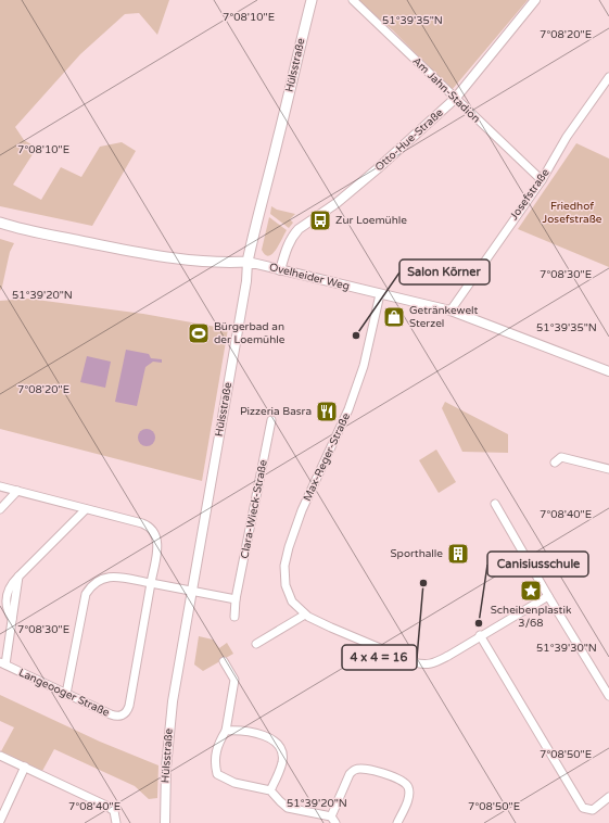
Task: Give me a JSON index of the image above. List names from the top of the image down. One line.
{"streets":{"main road":["Hülsstraße","Ovelheider Weg"],"street":["Am Jahn-Stadion","Otto-Hue-Straße","Josefstraße","Max-Reger-Straße","Clara-Wieck-Straße","Langeooger Straße"]},"crossings":[["Hülsstraße","Ovelheider Weg"],["Am Jahn-Stadion","Otto-Hue-Straße"],["Am Jahn-Stadion","Josefstraße"],["Otto-Hue-Straße","Ovelheider Weg"],["Josefstraße","Ovelheider Weg"],["Ovelheider Weg","Max-Reger-Straße"]],"parks":["Friedhof Josefstraße"],"places":{"bus stop":["Zur Loemühle"],"shop":["Getränkewelt Sterzel"],"sports":["Bürgerbad an der Loemühle"],"other":["Salon Körner","4 x 4 = 16","Canisiusschule"],"restaurant":["Pizzeria Basra"],"building":["Sporthalle"],"place":["Scheibenplastik 3/68"]},"coordinates":["7°08'10\"E","51°39'35\"N","7°08'20\"E","7°08'30\"E","51°39'20\"N","7°08'40\"E","51°39'30\"N","7°08'50\"E"]}
